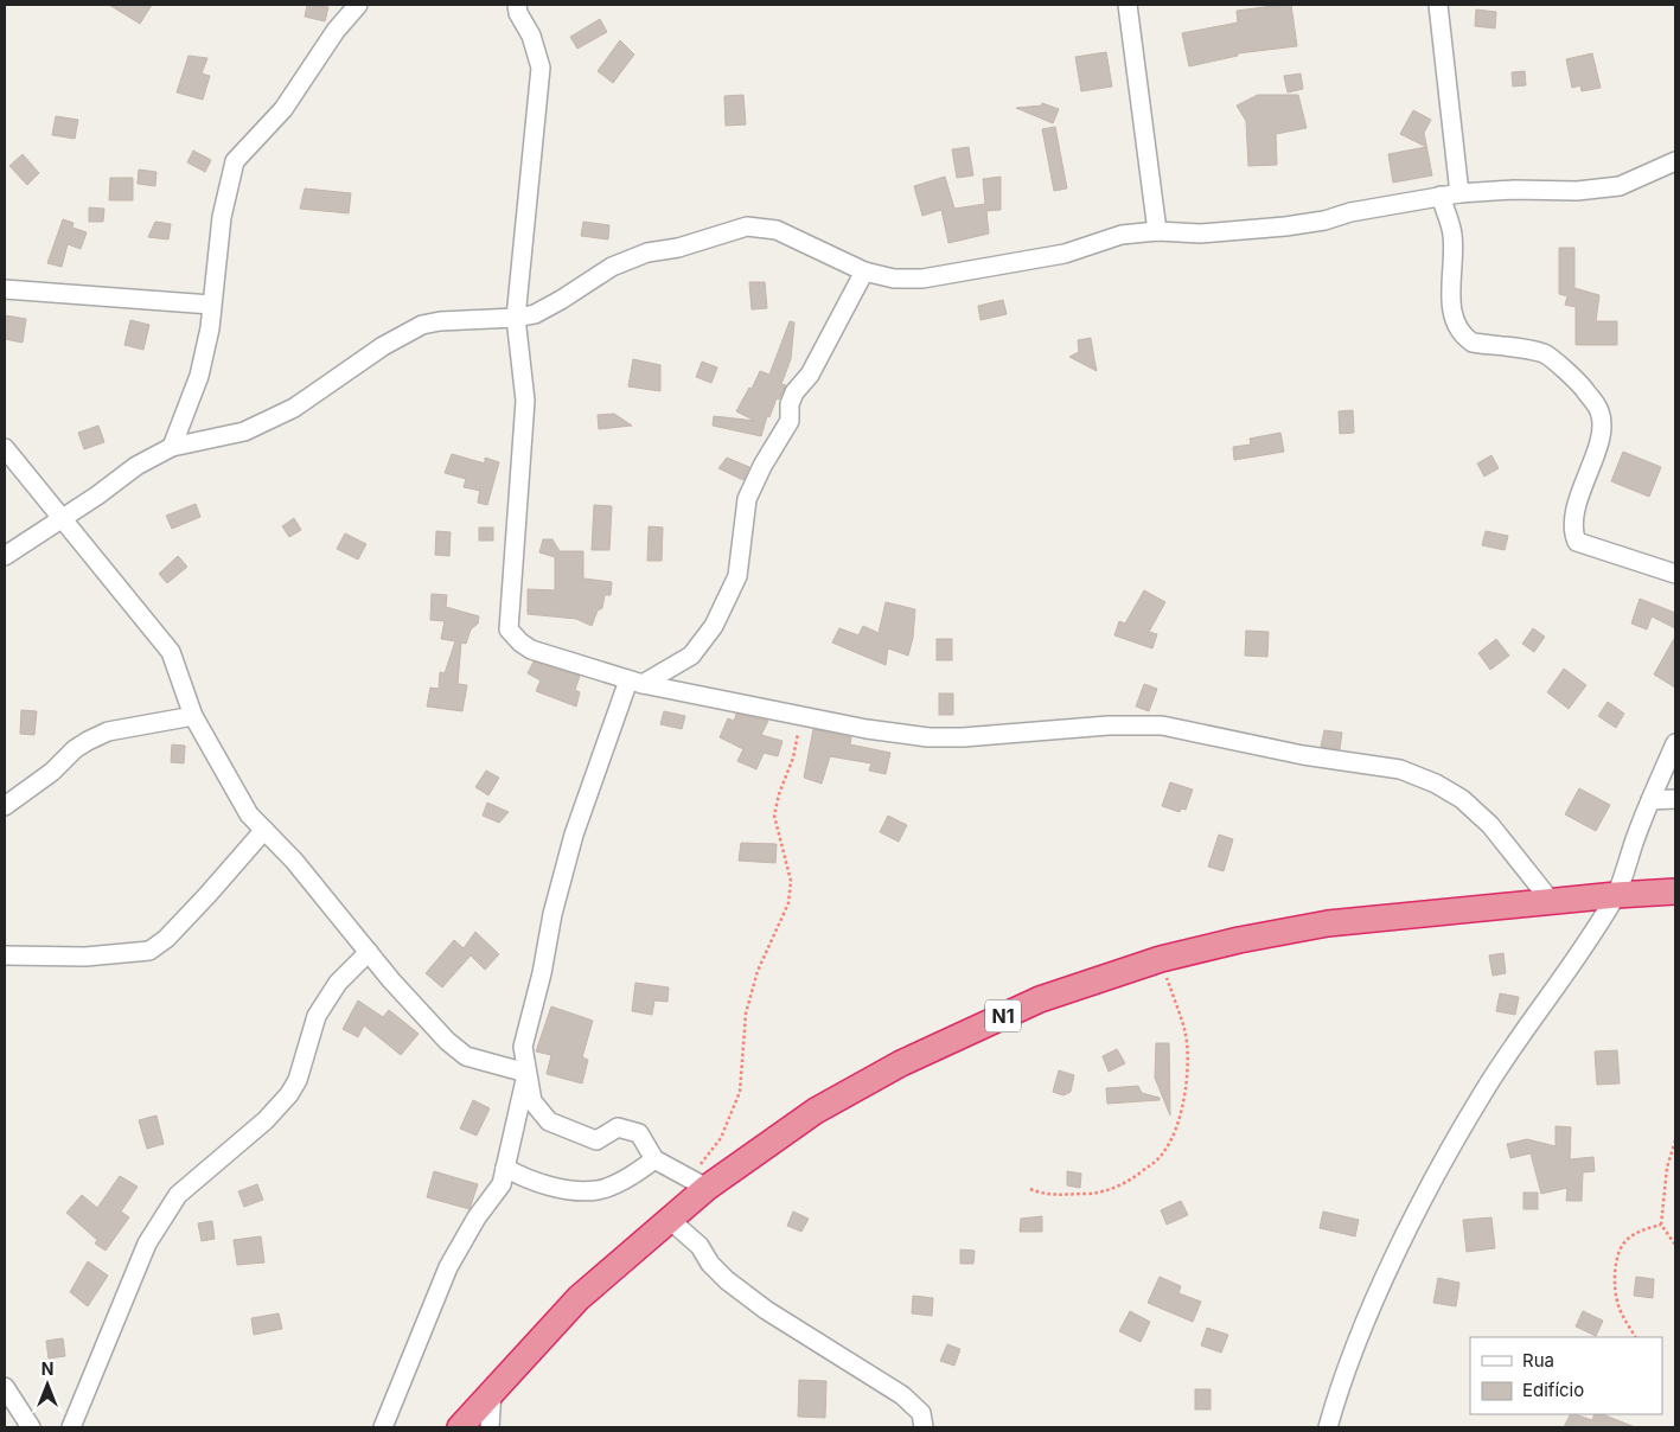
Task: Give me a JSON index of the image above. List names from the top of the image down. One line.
{"streets":{"highway":["N1"]},"legend":["Rua","Edifício"],"north":"top"}
